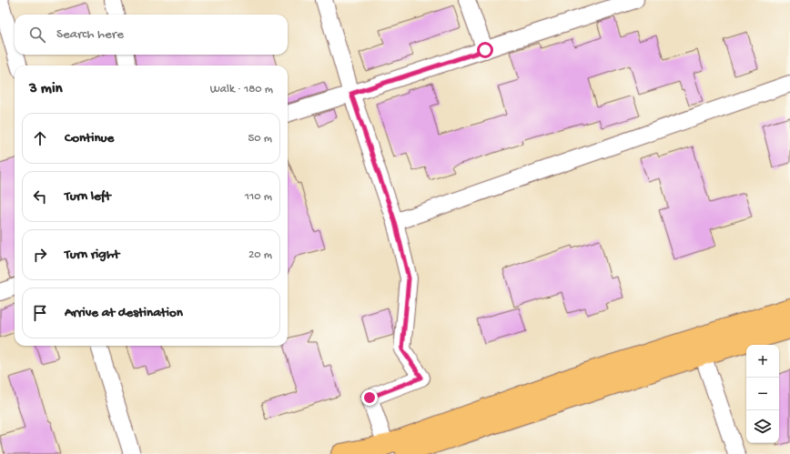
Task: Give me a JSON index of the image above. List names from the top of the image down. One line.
{"page":{"search":"Search here","heading":["3 min","Walk · 180 m"],"list":[["Continue","50 m"],["Turn left","110 m"],["Turn right","20 m"],"Arrive at destination"],"map_buttons":["+","−"]}}
